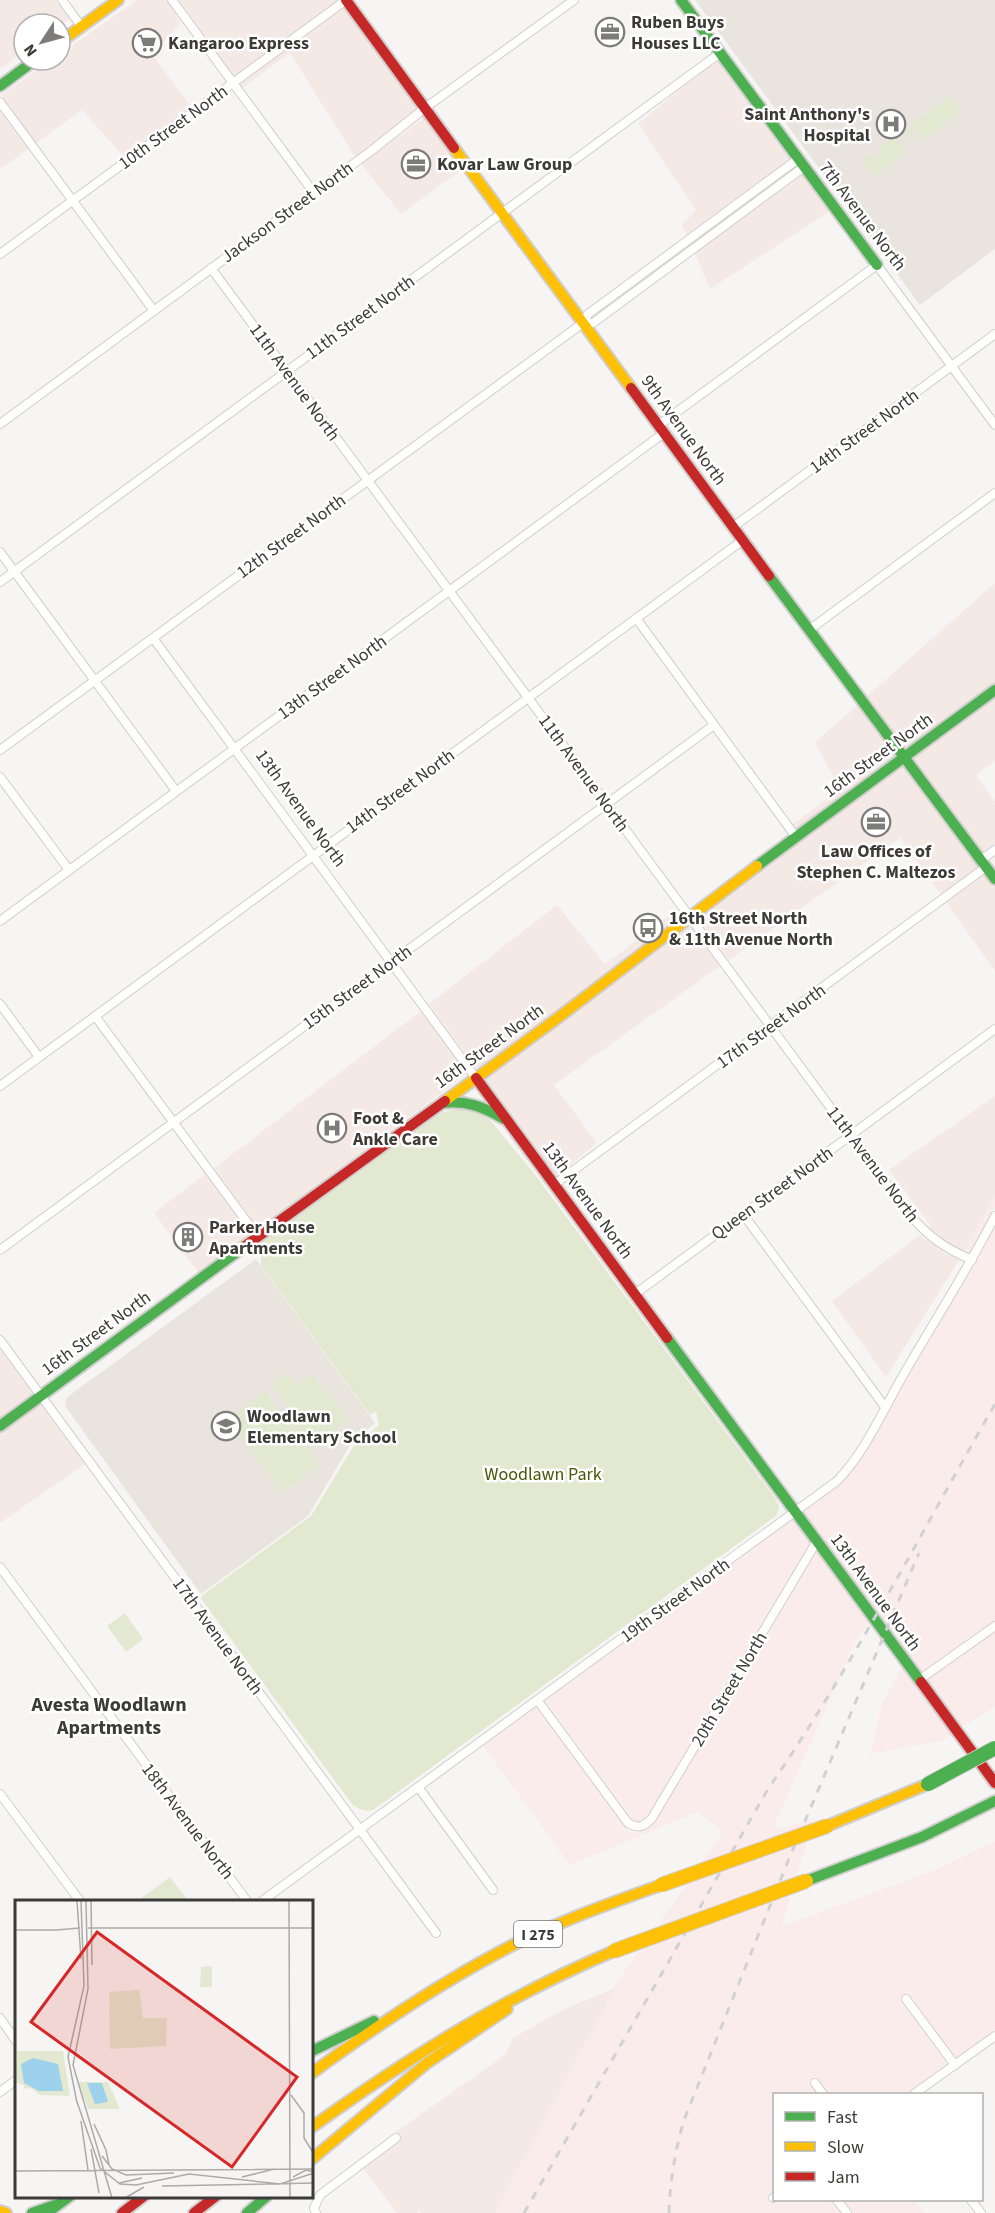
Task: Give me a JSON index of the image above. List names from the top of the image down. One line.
{"streets":{"main road":["7th Avenue North","9th Avenue North","16th Street North","13th Avenue North","I 275"],"street":["10th Street North","Jackson Street North","11th Street North","11th Avenue North","14th Street North","12th Street North","13th Street North","15th Street North","17th Street North","Queen Street North","19th Street North","17th Avenue North","20th Street North","18th Avenue North"]},"crossings":[["10th Street North","9th Avenue North"],["Jackson Street North","11th Avenue North"],["Jackson Street North","9th Avenue North"],["7th Avenue North","11th Street North"],["7th Avenue North","14th Street North"],["7th Avenue North","12th Street North"],["7th Avenue North","13th Street North"],["11th Street North","11th Avenue North"],["11th Street North","9th Avenue North"],["11th Avenue North","14th Street North"],["11th Avenue North","12th Street North"],["11th Avenue North","13th Street North"],["11th Avenue North","16th Street North"],["11th Avenue North","15th Street North"],["11th Avenue North","17th Street North"],["11th Avenue North","Queen Street North"],["11th Avenue North","19th Street North"],["9th Avenue North","14th Street North"],["9th Avenue North","12th Street North"],["9th Avenue North","13th Street North"],["9th Avenue North","16th Street North"],["9th Avenue North","17th Street North"],["14th Street North","13th Avenue North"],["12th Street North","13th Avenue North"],["13th Street North","13th Avenue North"],["16th Street North","13th Avenue North"],["16th Street North","17th Avenue North"],["13th Avenue North","15th Street North"],["13th Avenue North","17th Street North"],["13th Avenue North","Queen Street North"],["13th Avenue North","19th Street North"],["13th Avenue North","20th Street North"],["19th Street North","17th Avenue North"],["19th Street North","20th Street North"]],"districts":["Avesta Woodlawn Apartments"],"parks":["Woodlawn Park"],"places":{"office":["Ruben Buys Houses LLC","Kovar Law Group","Law Offices of Stephen C. Maltezos"],"supermarket":["Kangaroo Express"],"hospital":["Saint Anthony's Hospital","Foot & Ankle Care"],"bus stop":["16th Street North & 11th Avenue North"],"building":["Parker House Apartments"],"school or university":["Woodlawn Elementary School"]},"legend":["Fast","Slow","Jam"],"north":"bottom left"}
